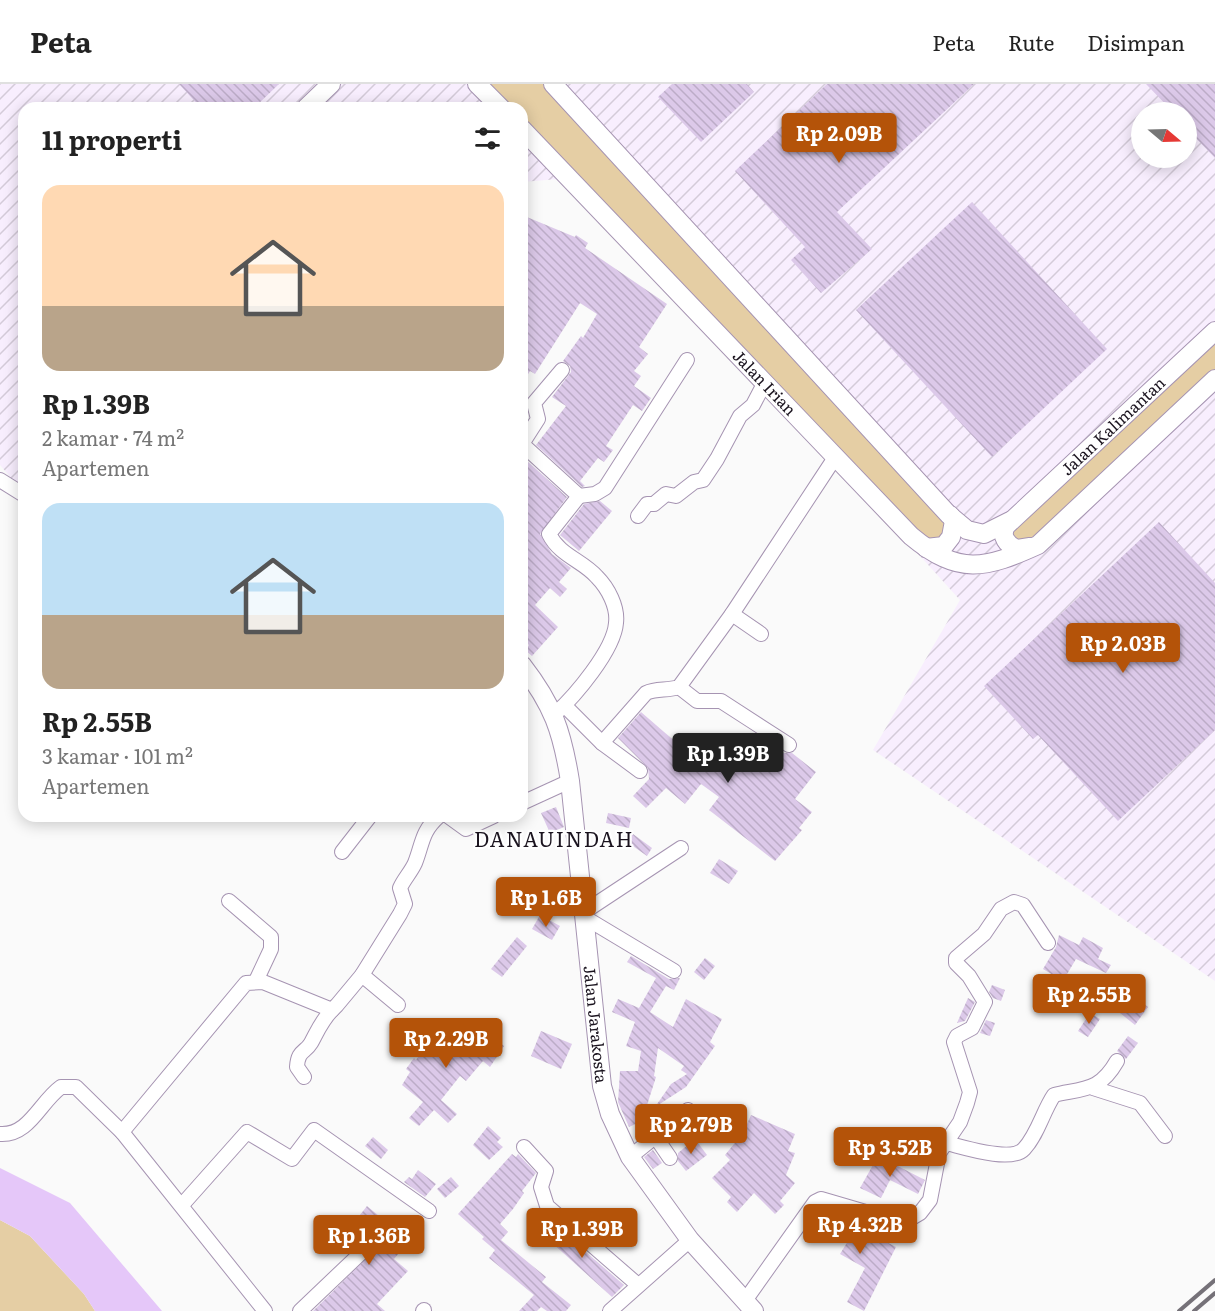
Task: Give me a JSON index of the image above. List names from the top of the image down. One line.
{"streets":{"street":["Jalan Irian","Jalan Kalimantan","Jalan Jarakosta"]},"districts":["DANAUINDAH"],"north":"right","page":{"header":"Peta","nav":["Peta","Rute","Disimpan"],"heading":"11 properti","price":["Rp 2.09B","Rp 2.03B","Rp 1.39B","Rp 1.6B","Rp 2.55B","Rp 2.29B","Rp 2.79B","Rp 3.52B","Rp 4.32B","Rp 1.39B","Rp 1.36B"],"list":[{"name":"Rp 1.39B","note":"2 kamar · 74 m² · Apartemen"},{"name":"Rp 2.55B","note":"3 kamar · 101 m² · Apartemen"}]}}
